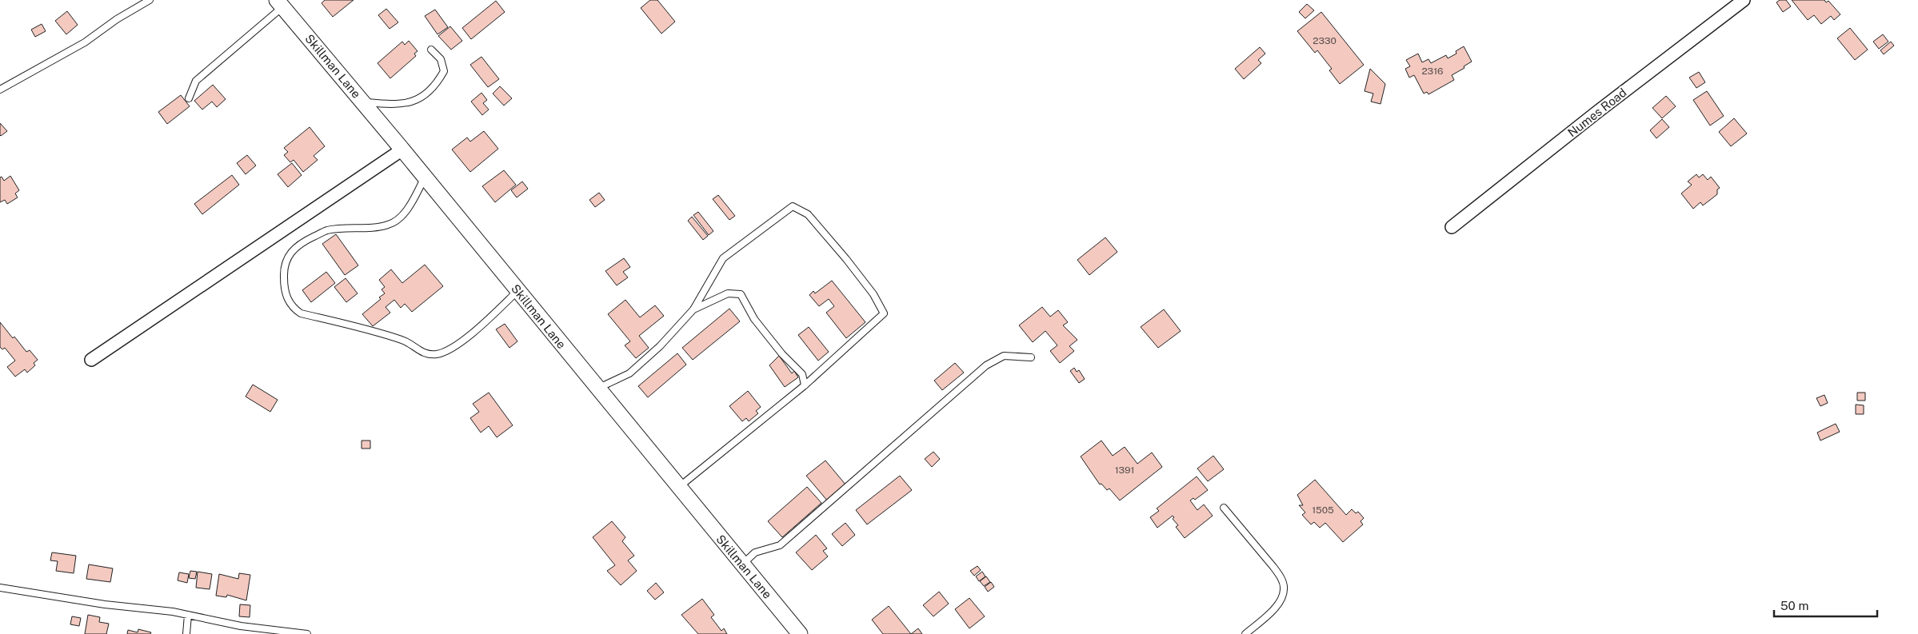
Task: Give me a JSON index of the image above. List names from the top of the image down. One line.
{"streets":{"street":["Skillman Lane","Numes Road"]},"house_numbers":["2330","2316","1391","1505"],"scale_bar":"50 m"}
